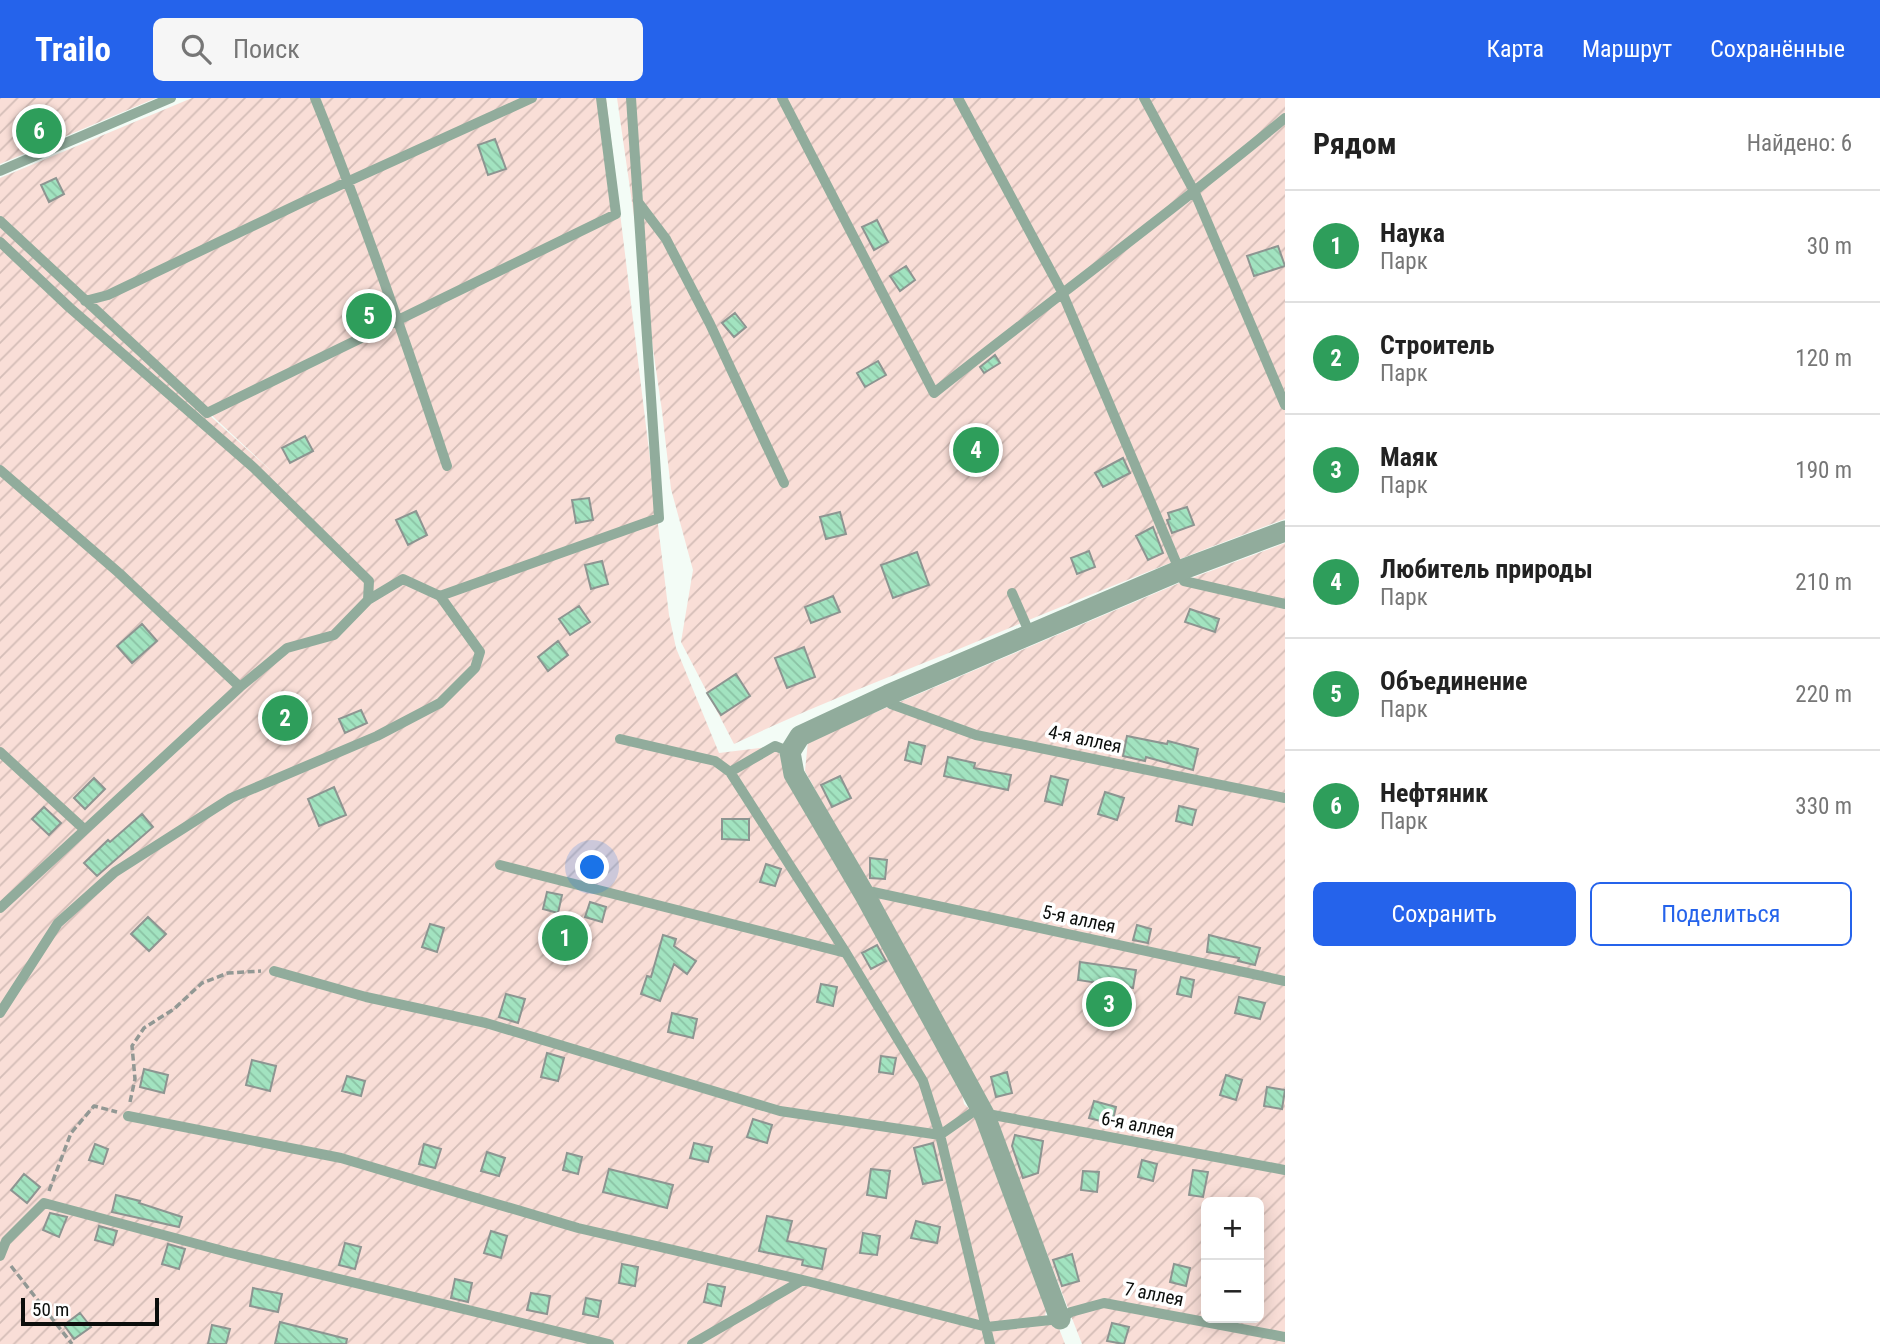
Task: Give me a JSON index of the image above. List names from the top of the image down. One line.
{"streets":{"lane":["4-я аллея","5-я аллея","6-я аллея","7 аллея"]},"scale_bar":"50 m","page":{"header":"Trailo","search":"Поиск","nav":["Карта","Маршрут","Сохранённые"],"heading":["Рядом","Найдено: 6"],"pins":["6","5","4","2","1","3"],"list":[{"mark":"1","name":"Наука","note":"Парк","value":"30 m"},{"mark":"2","name":"Строитель","note":"Парк","value":"120 m"},{"mark":"3","name":"Маяк","note":"Парк","value":"190 m"},{"mark":"4","name":"Любитель природы","note":"Парк","value":"210 m"},{"mark":"5","name":"Объединение","note":"Парк","value":"220 m"},{"mark":"6","name":"Нефтяник","note":"Парк","value":"330 m"}],"buttons":["Сохранить","Поделиться"],"map_buttons":["+","−"],"scale":"50 m"}}
